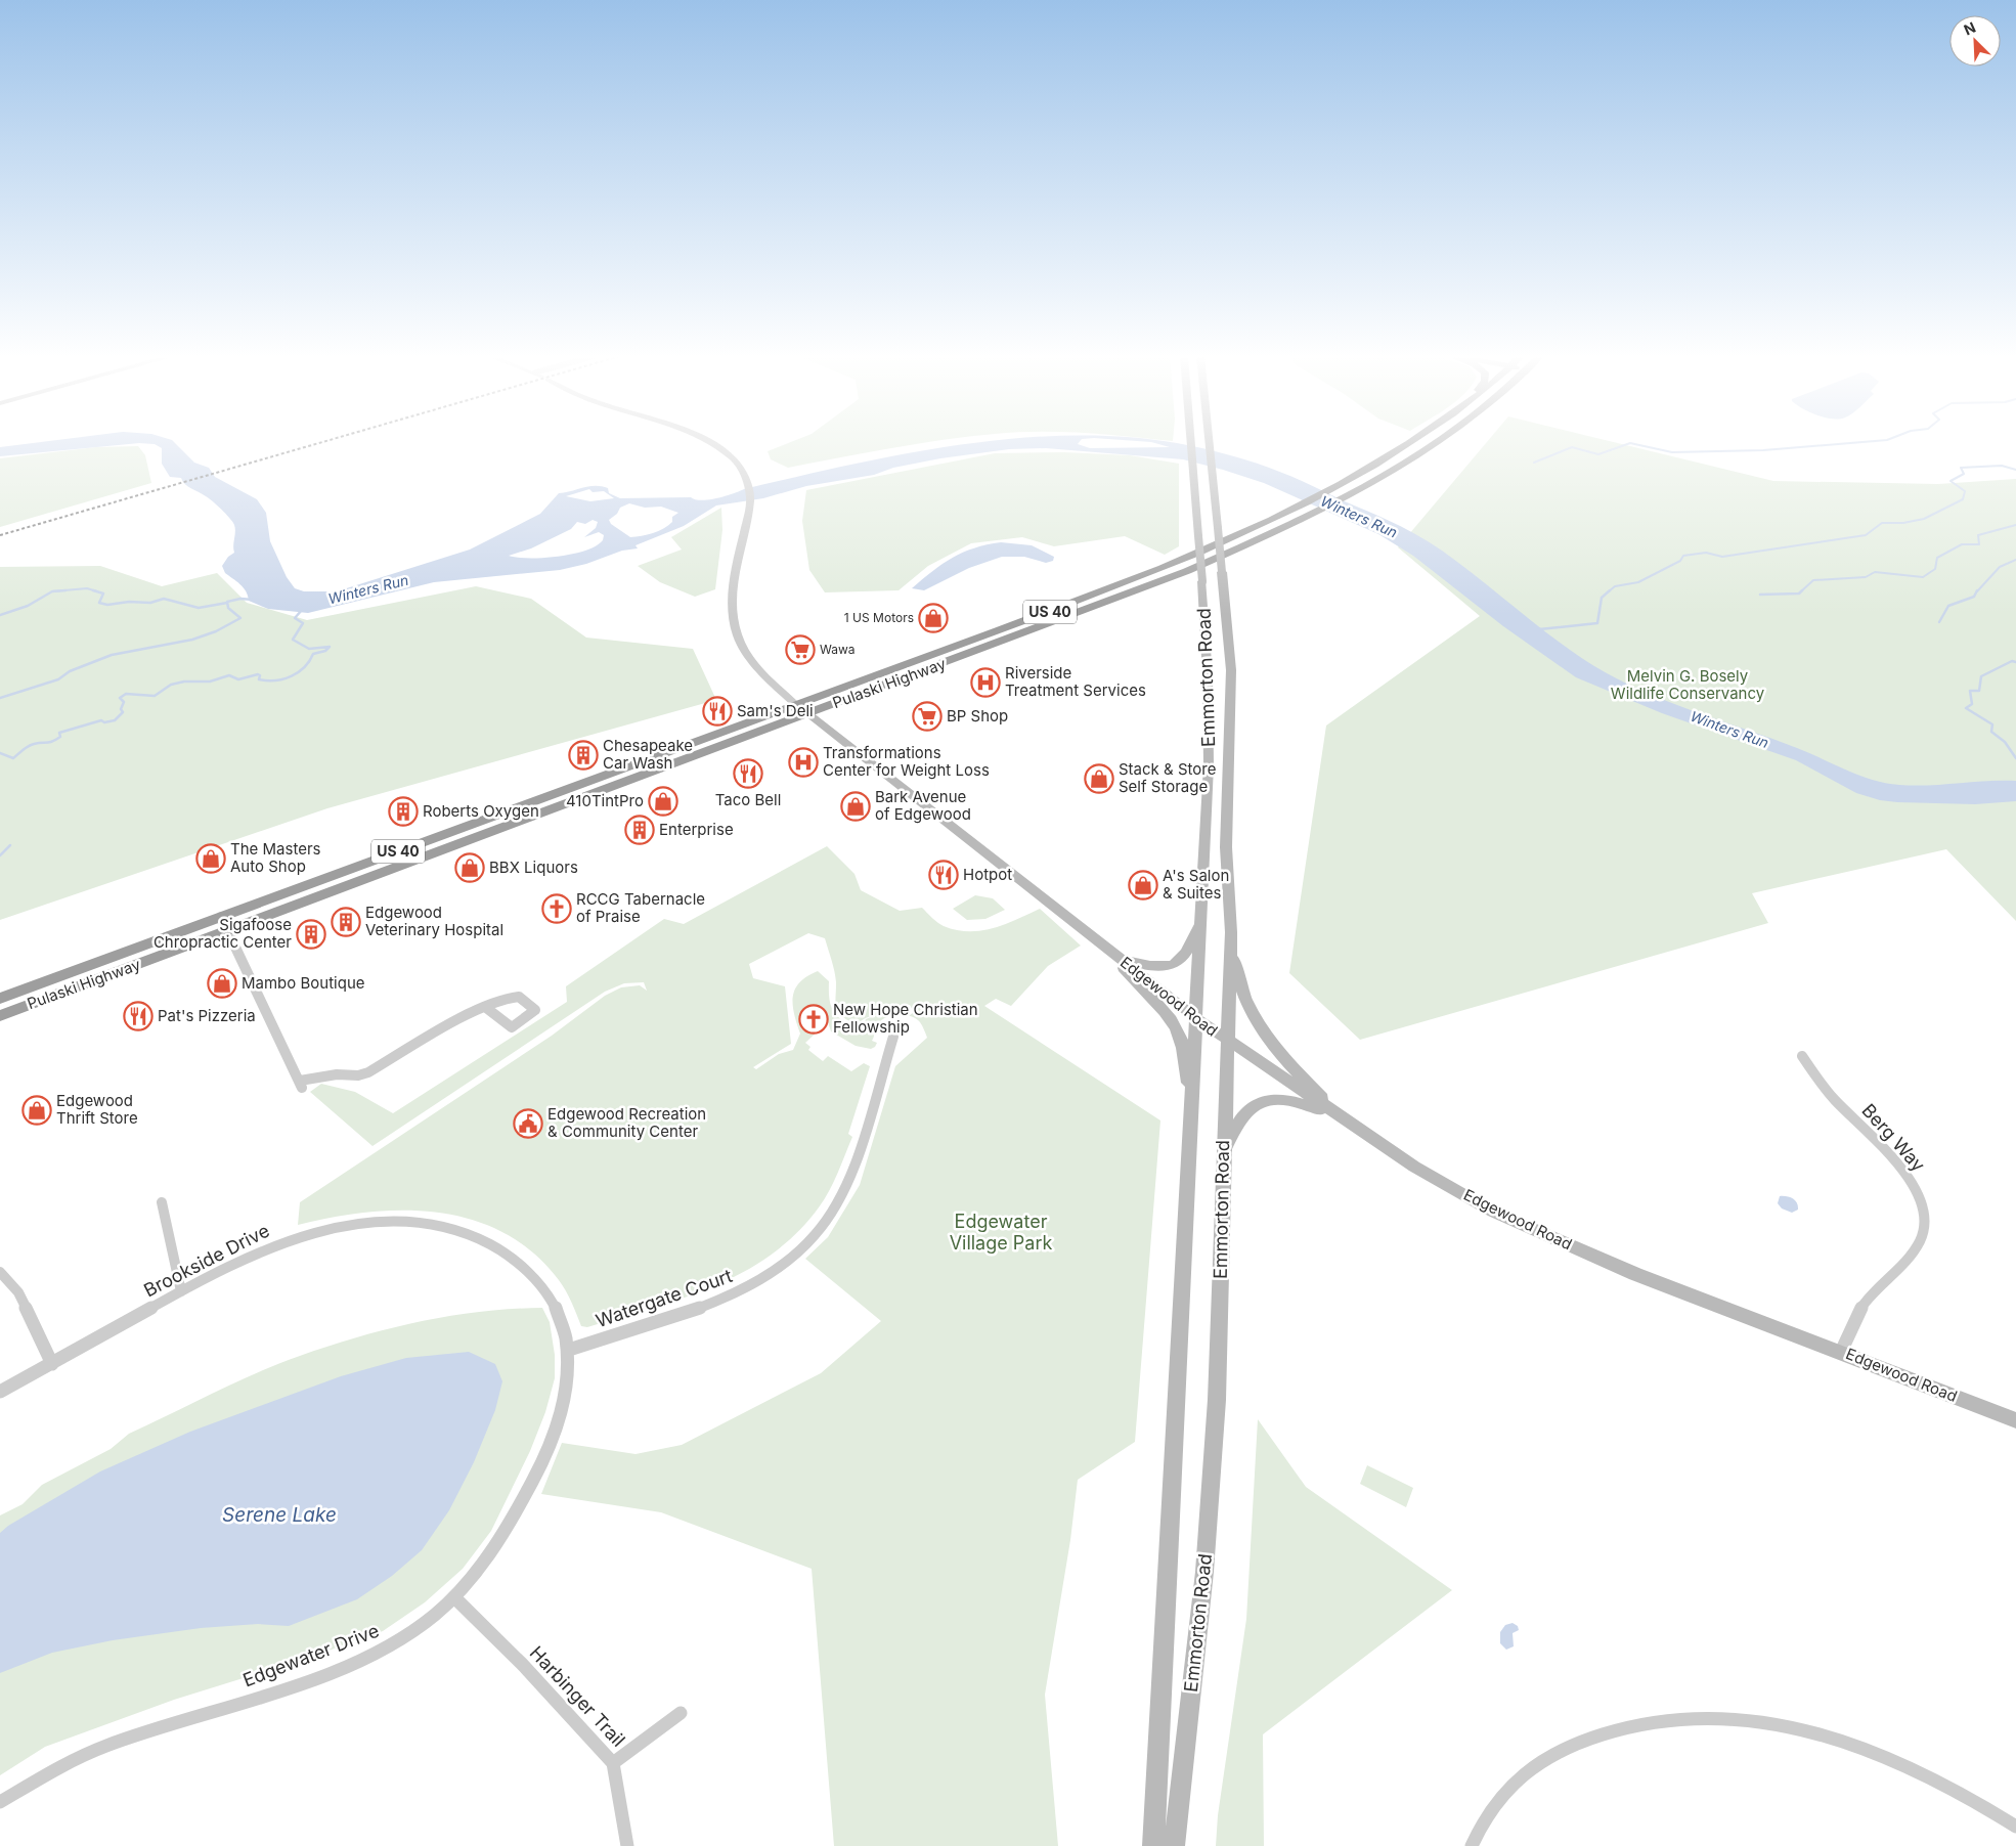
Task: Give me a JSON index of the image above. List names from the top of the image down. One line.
{"streets":{"highway":["US 40","Pulaski Highway"],"main road":["Emmorton Road","Edgewood Road"],"street":["Berg Way","Brookside Drive","Watergate Court","Edgewater Drive","Harbinger Trail"]},"crossings":[["Emmorton Road","Edgewood Road"],["Pulaski Highway","Edgewood Road"],["Edgewood Road","Berg Way"],["Brookside Drive","Watergate Court"],["Brookside Drive","Edgewater Drive"],["Watergate Court","Edgewater Drive"],["Edgewater Drive","Harbinger Trail"]],"water":["Winters Run","Serene Lake"],"parks":["Melvin G. Bosely Wildlife Conservancy","Edgewater Village Park"],"places":{"shop":["1 US Motors","Stack & Store Self Storage","410TintPro","Bark Avenue of Edgewood","The Masters Auto Shop","BBX Liquors","A's Salon & Suites","Mambo Boutique","Edgewood Thrift Store"],"supermarket":["Wawa","BP Shop"],"hospital":["Riverside Treatment Services","Transformations Center for Weight Loss"],"restaurant":["Sam's Deli","Taco Bell","Hotpot","Pat's Pizzeria"],"building":["Chesapeake Car Wash","Roberts Oxygen","Enterprise","Edgewood Veterinary Hospital","Sigafoose Chropractic Center"],"church":["RCCG Tabernacle of Praise","New Hope Christian Fellowship"],"public building":["Edgewood Recreation & Community Center"]},"north":"top left"}
